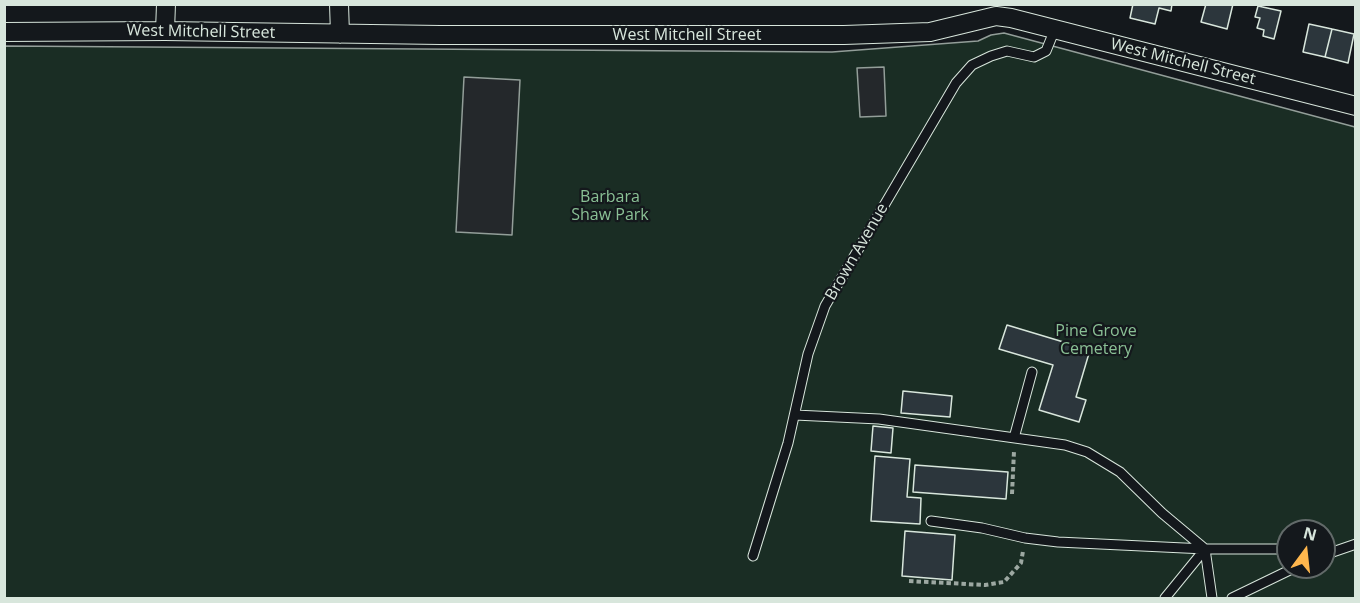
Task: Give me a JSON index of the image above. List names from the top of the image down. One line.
{"streets":{"street":["West Mitchell Street"],"lane":["Brown Avenue"]},"crossings":[["West Mitchell Street","Brown Avenue"]],"parks":["Barbara Shaw Park","Pine Grove Cemetery"],"north":"top"}
